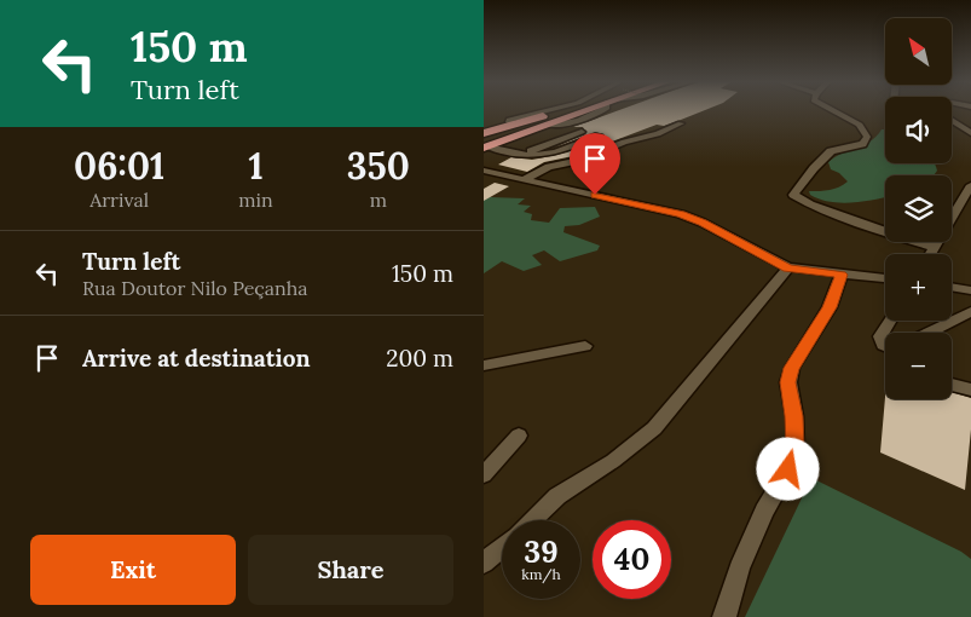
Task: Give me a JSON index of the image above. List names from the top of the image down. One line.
{"north":"top left","page":{"turn":["150 m","Turn left"],"map_buttons":["+","−"],"eta":["06:01","Arrival","1","min","350","m"],"list":[{"name":"Turn left","note":"Rua Doutor Nilo Peçanha","value":"150 m"},{"name":"Arrive at destination","value":"200 m"}],"speed":"39 km/h","limit":"40","buttons":["Exit","Share"]}}
